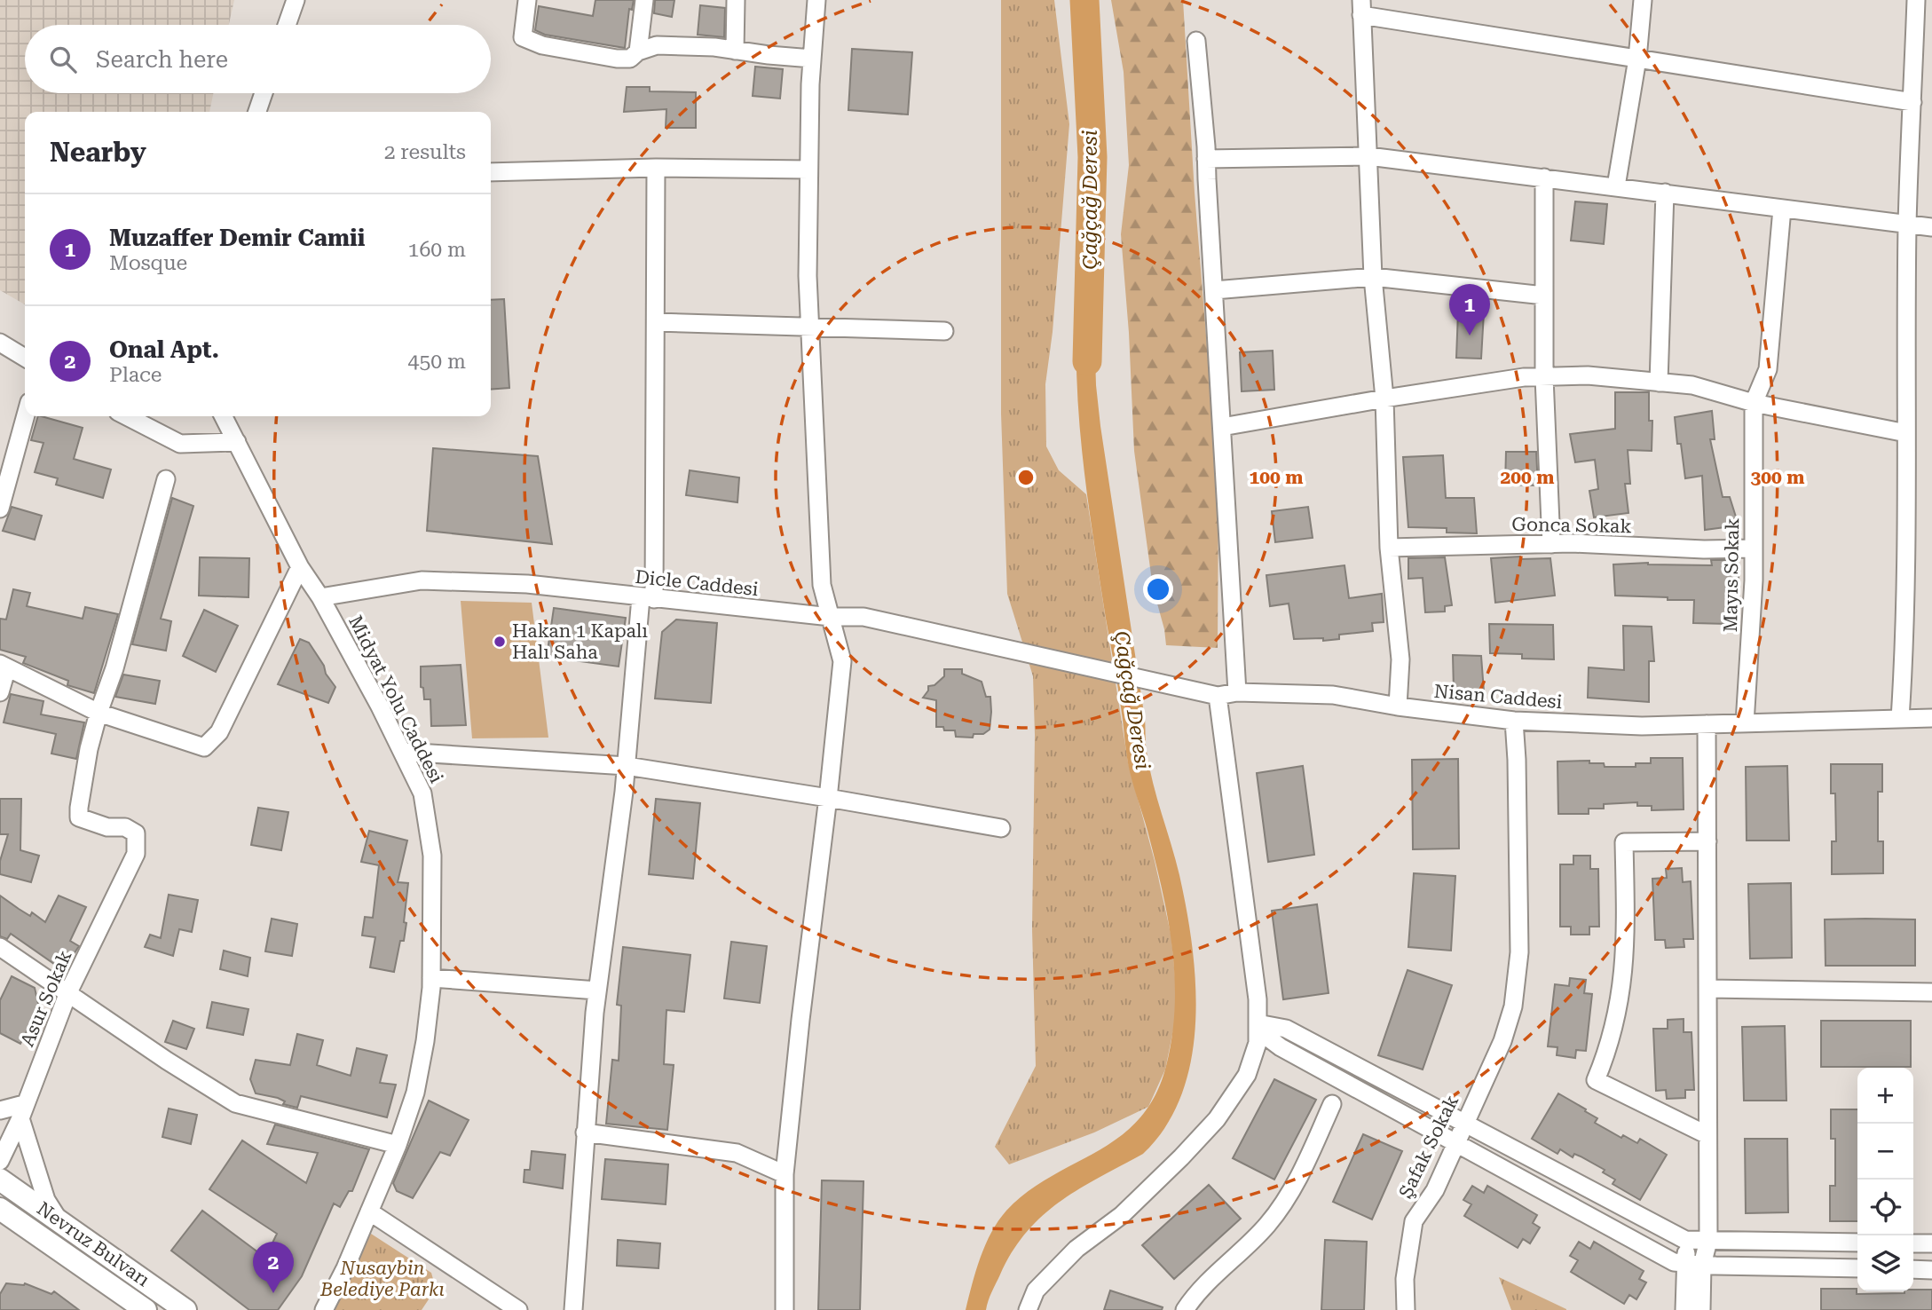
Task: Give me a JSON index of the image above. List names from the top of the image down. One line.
{"streets":{"main road":["Nevruz Bulvarı"],"street":["Gonca Sokak","Mayıs Sokak","Dicle Caddesi","Nisan Caddesi","Midyat Yolu Caddesi","Asur Sokak","Şafak Sokak"]},"crossings":[["Gonca Sokak","Mayıs Sokak"],["Mayıs Sokak","Nisan Caddesi"],["Dicle Caddesi","Nisan Caddesi"],["Dicle Caddesi","Midyat Yolu Caddesi"],["Nisan Caddesi","Şafak Sokak"]],"water":["Çağçağ Deresi"],"parks":["Nusaybin Belediye Parkı"],"places":["Hakan 1 Kapalı Halı Saha"],"page":{"search":"Search here","heading":["Nearby","2 results"],"list":[{"mark":"1","name":"Muzaffer Demir Camii","note":"Mosque","value":"160 m"},{"mark":"2","name":"Onal Apt.","note":"Place","value":"450 m"}],"pins":["1","2"],"map_buttons":["+","−"]},"rings":["100 m","200 m","300 m"]}
